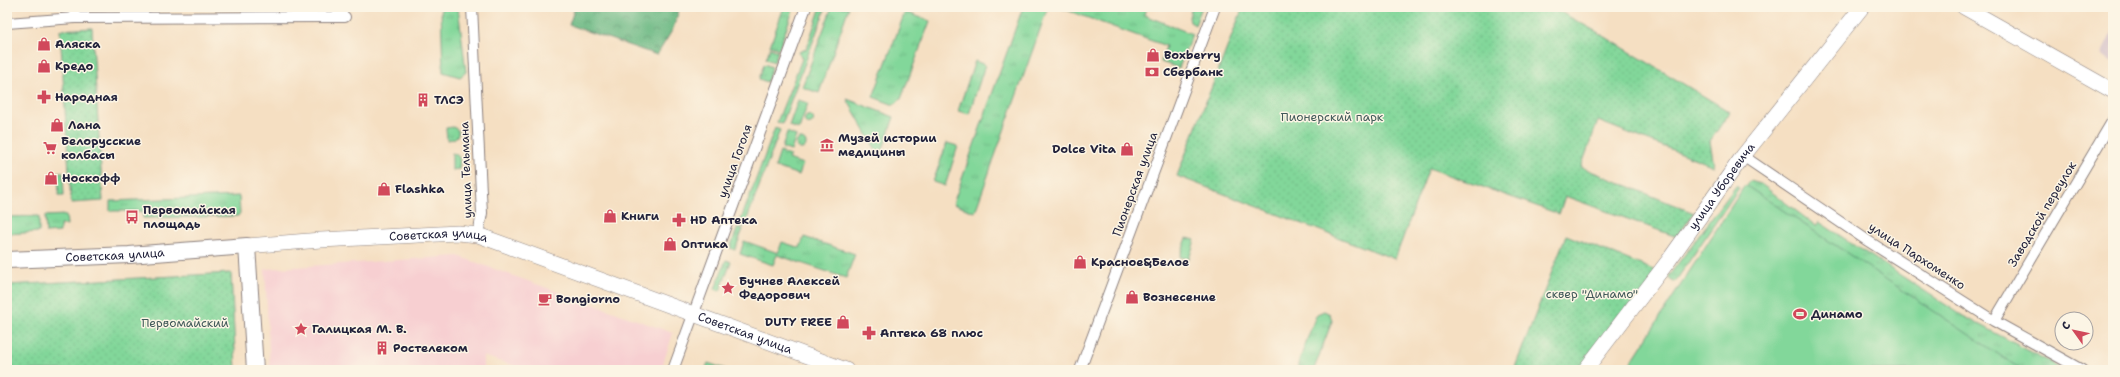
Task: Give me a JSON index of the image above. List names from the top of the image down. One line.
{"streets":{"main road":["Советская улица"],"street":["улица Гоголя","улица Тельмана","Пионерская улица","улица Уборевича","Заводской переулок","улица Пархоменко"]},"crossings":[["улица Гоголя","Советская улица"],["улица Тельмана","Советская улица"],["улица Уборевича","улица Пархоменко"],["Заводской переулок","улица Пархоменко"]],"parks":["Пионерский парк","сквер \"Динамо\"","Первомайский"],"places":{"shop":["Аляска","Boxberry","Кредо","Лана","Dolce Vita","Носкофф","Flashka","Книги","Оптика","Красное&Белое","Вознесение","DUTY FREE"],"bank":["Сбербанк"],"pharmacy":["Народная","HD Аптека","Аптека 68 плюс"],"building":["ТЛСЭ","Ростелеком"],"museum":["Музей истории медицины"],"supermarket":["Белорусские колбасы"],"bus stop":["Первомайская площадь"],"place":["Бучнев Алексей Федорович","Галицкая М. В."],"cafe":["Bongiorno"],"sports":["Динамо"]},"north":"top left"}
